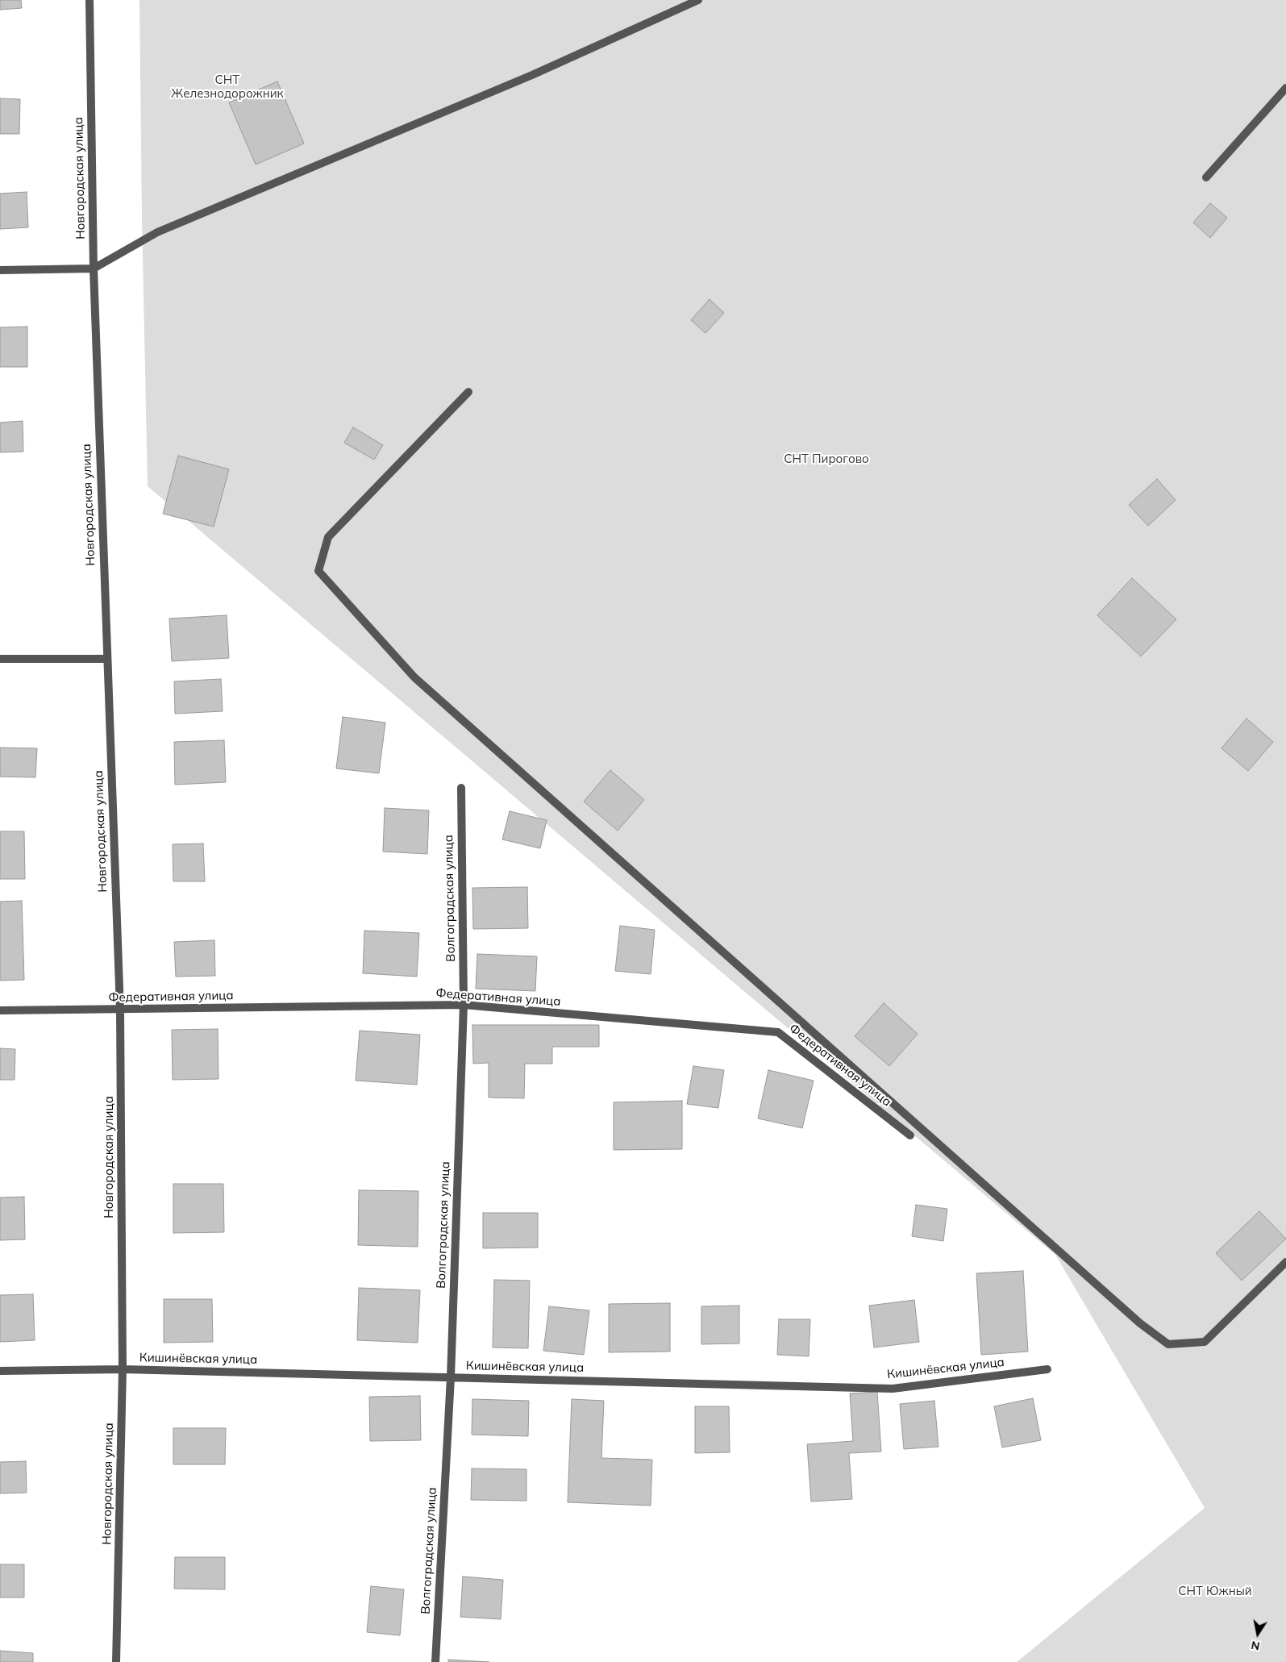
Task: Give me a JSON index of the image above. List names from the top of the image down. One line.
{"streets":{"street":["Новгородская улица","Волгоградская улица","Федеративная улица","Кишинёвская улица"]},"crossings":[["Новгородская улица","Федеративная улица"],["Новгородская улица","Кишинёвская улица"],["Волгоградская улица","Федеративная улица"],["Волгоградская улица","Кишинёвская улица"]],"parks":["СНТ Железнодорожник","СНТ Пирогово","СНТ Южный"],"north":"bottom"}
